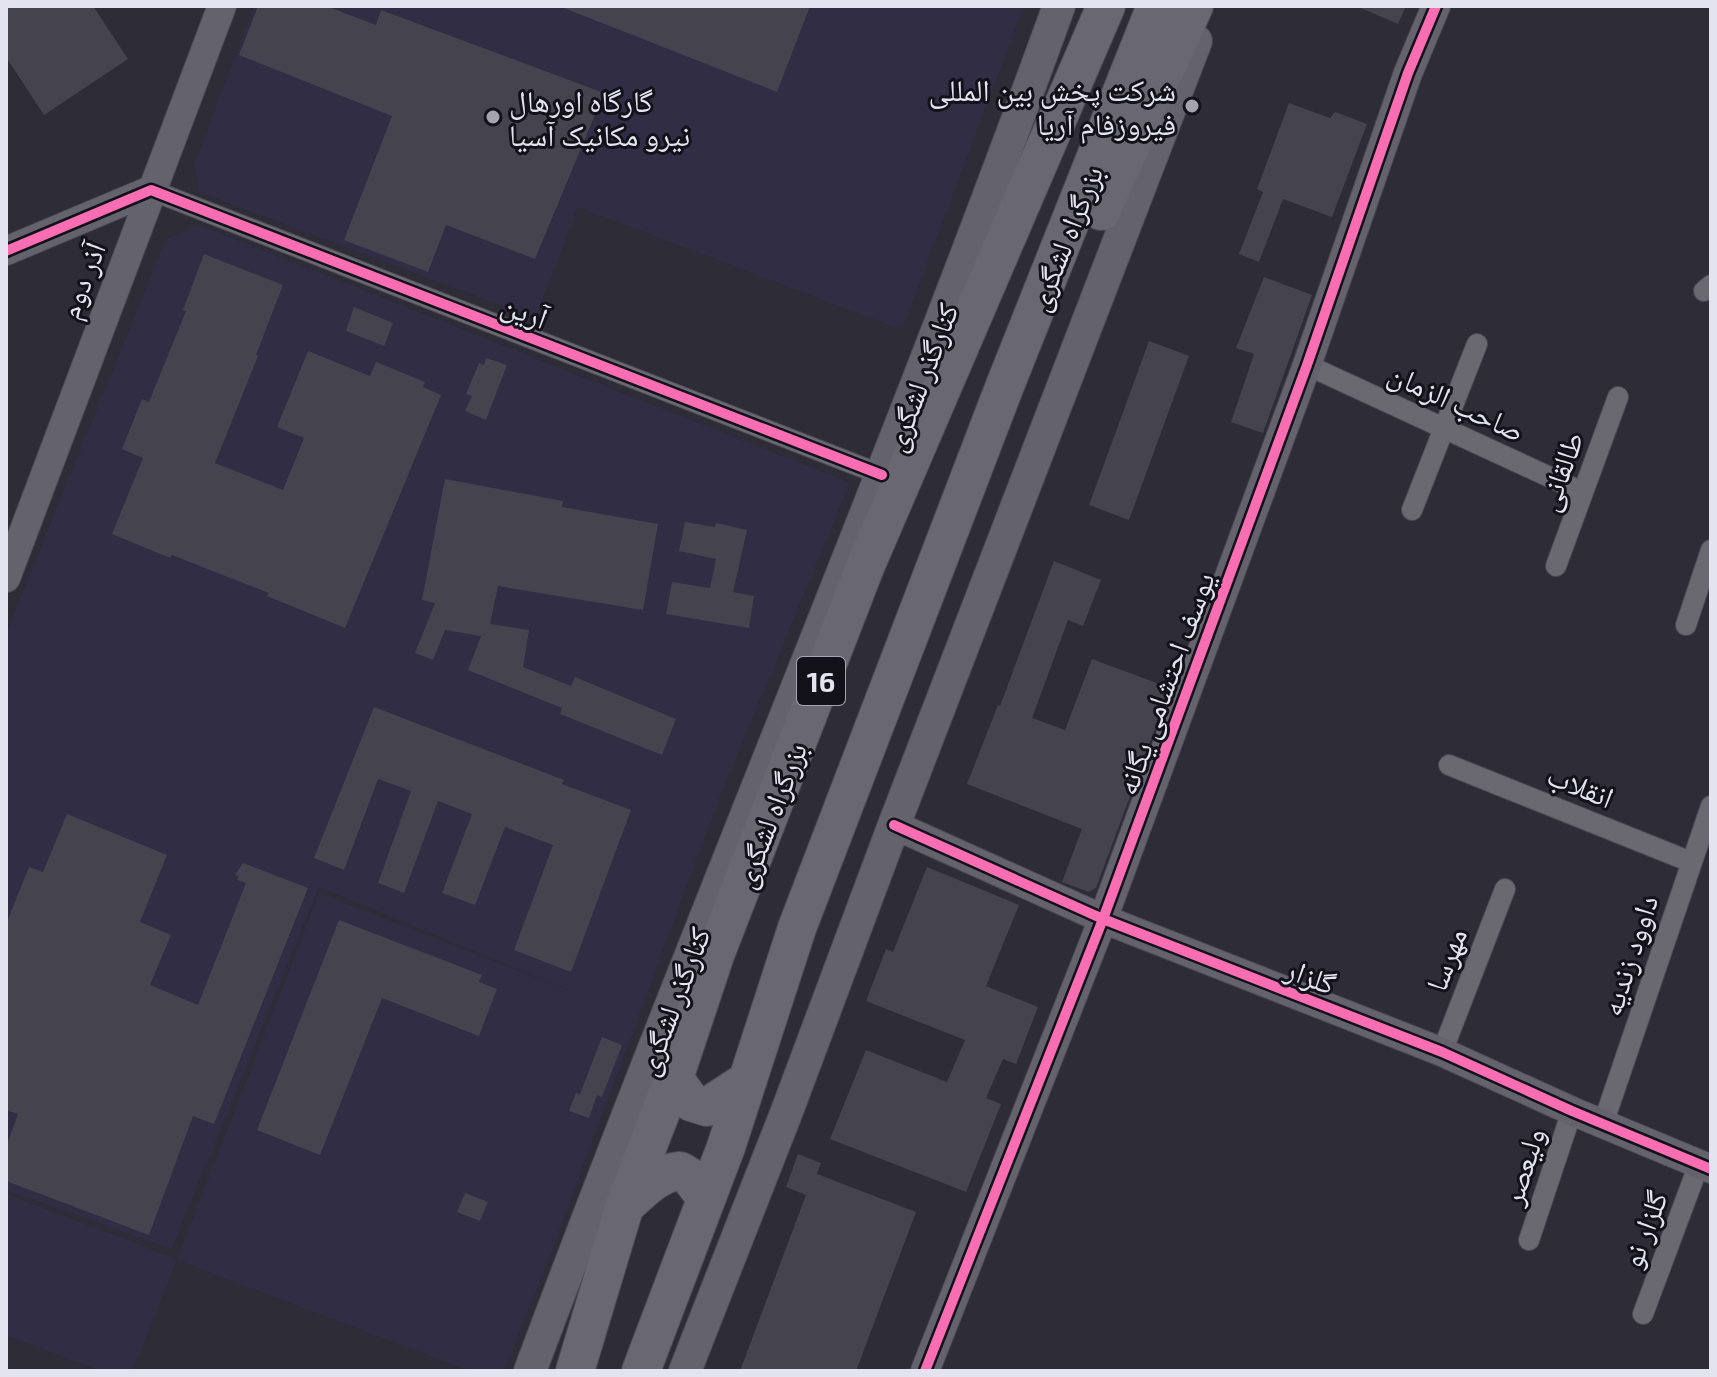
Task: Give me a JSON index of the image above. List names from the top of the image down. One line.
{"streets":{"highway":["بزرگراه لشگری","16"],"main road":["کنارگذر لشگری"],"street":["آذر دوم","آرین","صاحب الزمان","طالقانی","یوسف احتشامی یگانه","انقلاب","داوود زندیه","مهرسا","گلزار","ولیعصر","گلزار نو"]},"crossings":[["آذر دوم","آرین"],["آرین","کنارگذر لشگری"],["صاحب الزمان","طالقانی"],["صاحب الزمان","یوسف احتشامی یگانه"],["یوسف احتشامی یگانه","گلزار"],["انقلاب","داوود زندیه"],["داوود زندیه","گلزار"],["مهرسا","گلزار"],["گلزار","ولیعصر"],["گلزار","گلزار نو"]],"places":["شرکت پخش بین المللی فیروزفام آریا","گارگاه اورهال نیرو مکانیک آسیا"]}
